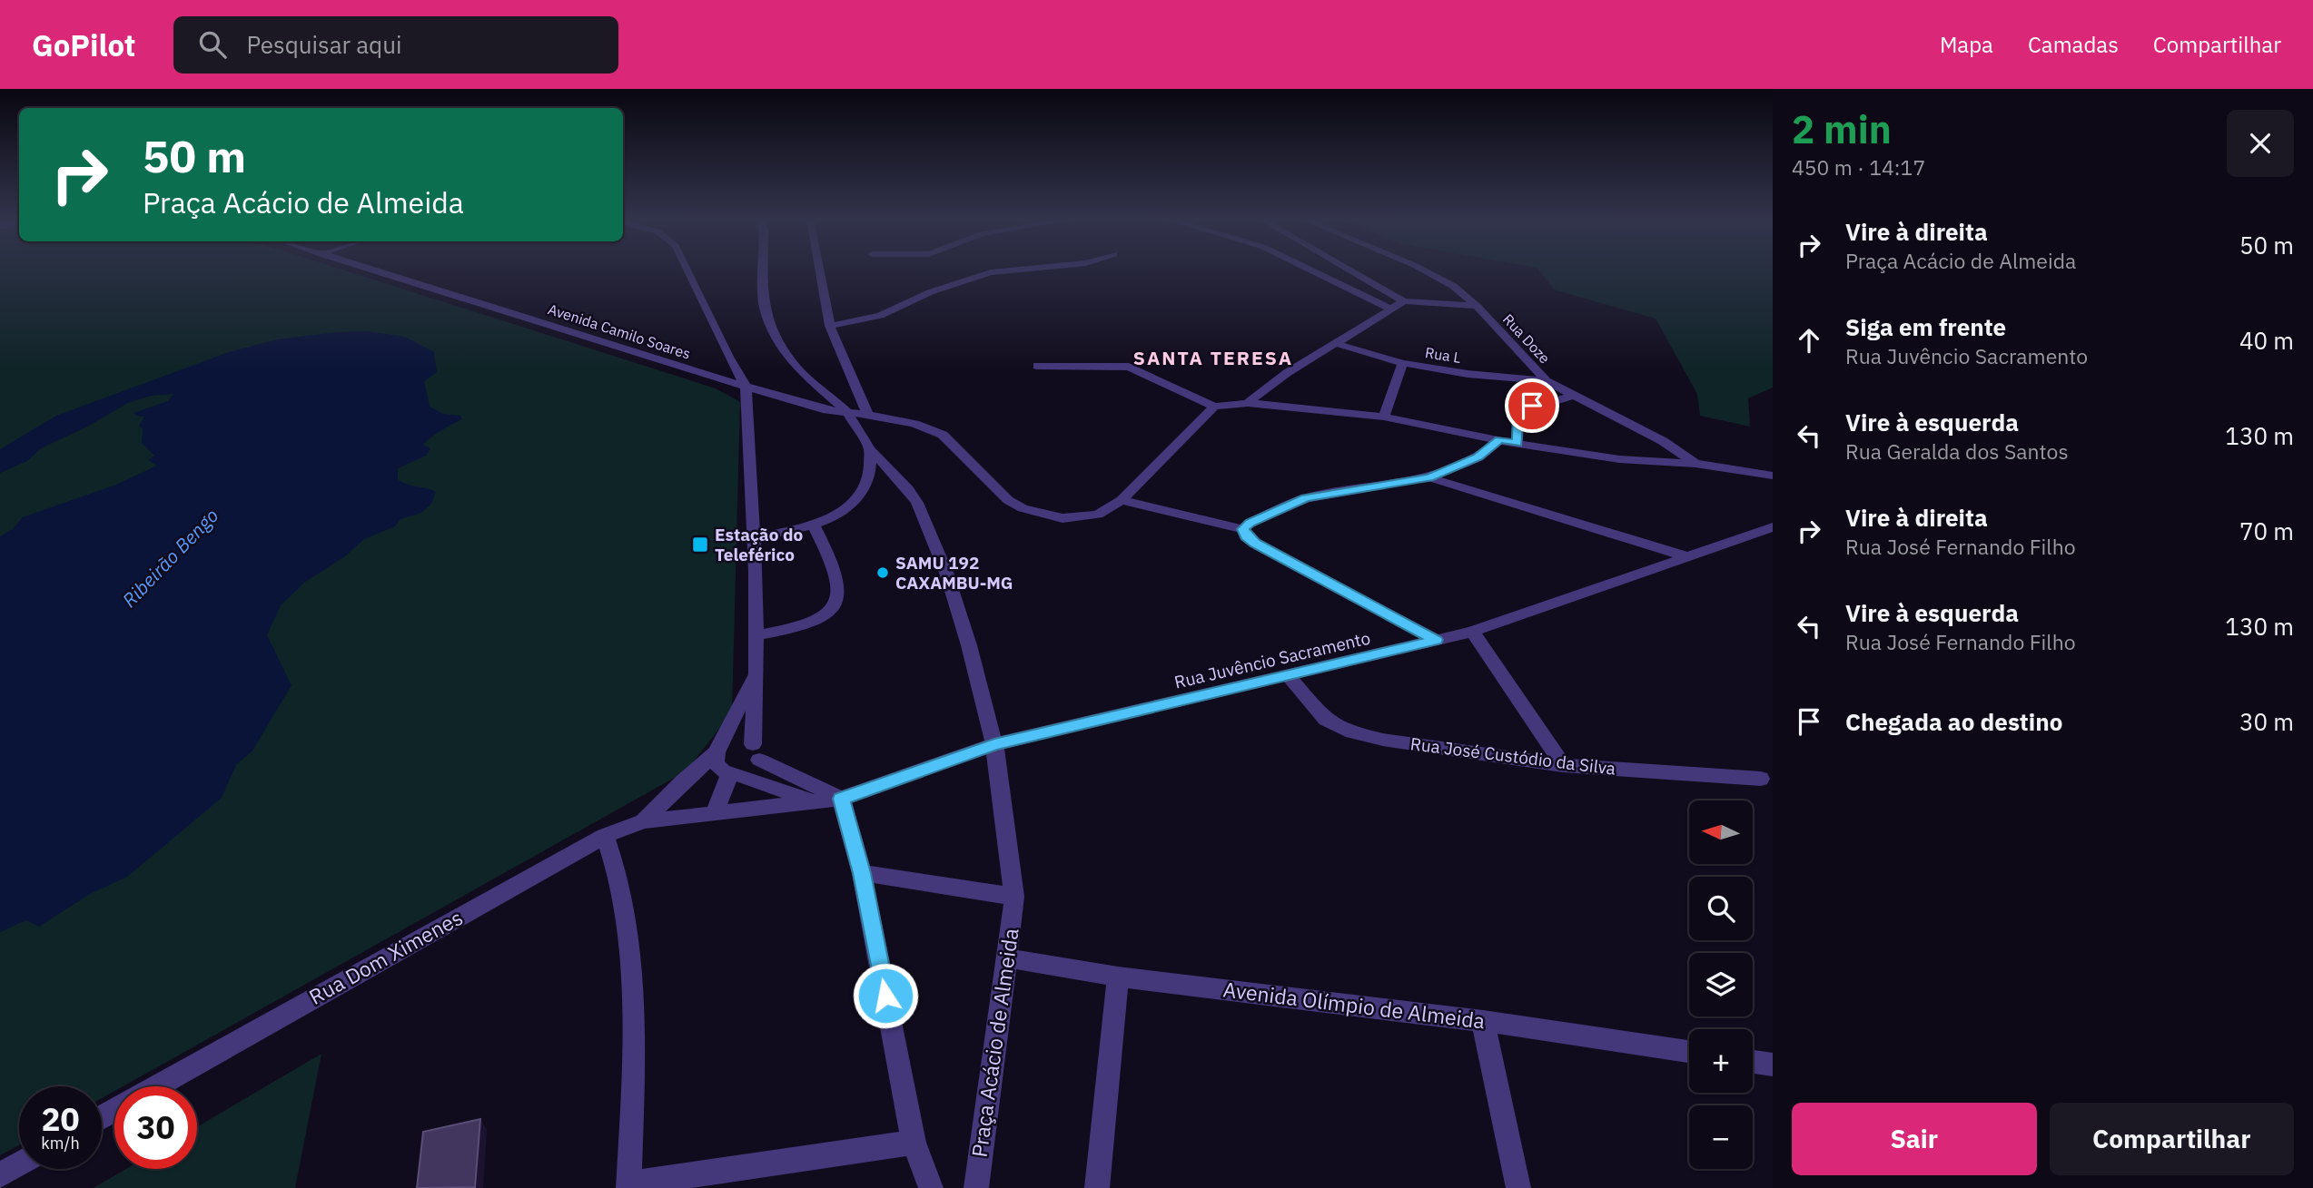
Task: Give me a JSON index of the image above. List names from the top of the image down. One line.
{"streets":{"street":["Avenida Camilo Soares","Rua Doze","Rua L","Rua Juvêncio Sacramento","Rua José Custódio da Silva","Rua Dom Ximenes","Avenida Olímpio de Almeida","Praça Acácio de Almeida"]},"crossings":[["Avenida Camilo Soares","Praça Acácio de Almeida"],["Rua Doze","Rua L"],["Rua Juvêncio Sacramento","Rua José Custódio da Silva"],["Rua Juvêncio Sacramento","Praça Acácio de Almeida"],["Avenida Olímpio de Almeida","Praça Acácio de Almeida"]],"districts":["SANTA TERESA"],"water":["Ribeirão Bengo"],"places":{"transit":["Estação do Teleférico"],"other":["SAMU 192 CAXAMBU-MG"]},"north":"left","page":{"header":"GoPilot","search":"Pesquisar aqui","nav":["Mapa","Camadas","Compartilhar"],"heading":["2 min","450 m · 14:17"],"turn":["50 m","Praça Acácio de Almeida"],"list":[{"name":"Vire à direita","note":"Praça Acácio de Almeida","value":"50 m"},{"name":"Siga em frente","note":"Rua Juvêncio Sacramento","value":"40 m"},{"name":"Vire à esquerda","note":"Rua Geralda dos Santos","value":"130 m"},{"name":"Vire à direita","note":"Rua José Fernando Filho","value":"70 m"},{"name":"Vire à esquerda","note":"Rua José Fernando Filho","value":"130 m"},{"name":"Chegada ao destino","value":"30 m"}],"map_buttons":["+","−"],"speed":"20 km/h","limit":"30","buttons":["Sair","Compartilhar"]}}
